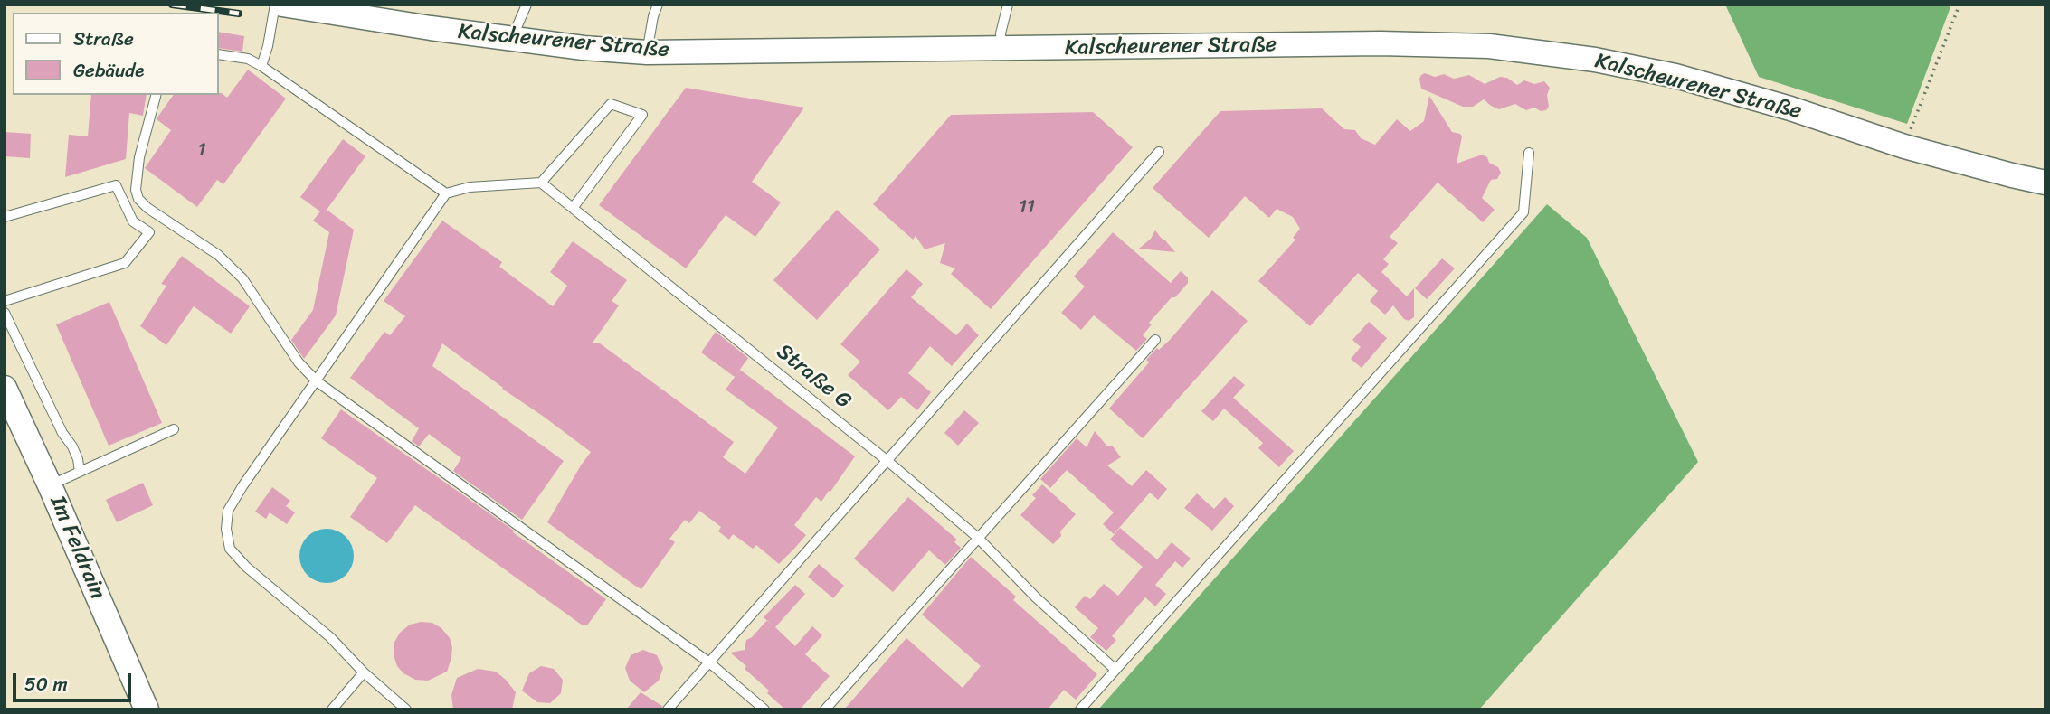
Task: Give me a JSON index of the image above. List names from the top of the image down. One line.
{"streets":{"main road":["Kalscheurener Straße","Im Feldrain"],"lane":["Straße G"]},"house_numbers":["1","11"],"legend":["Straße","Gebäude"],"scale_bar":"50 m"}
